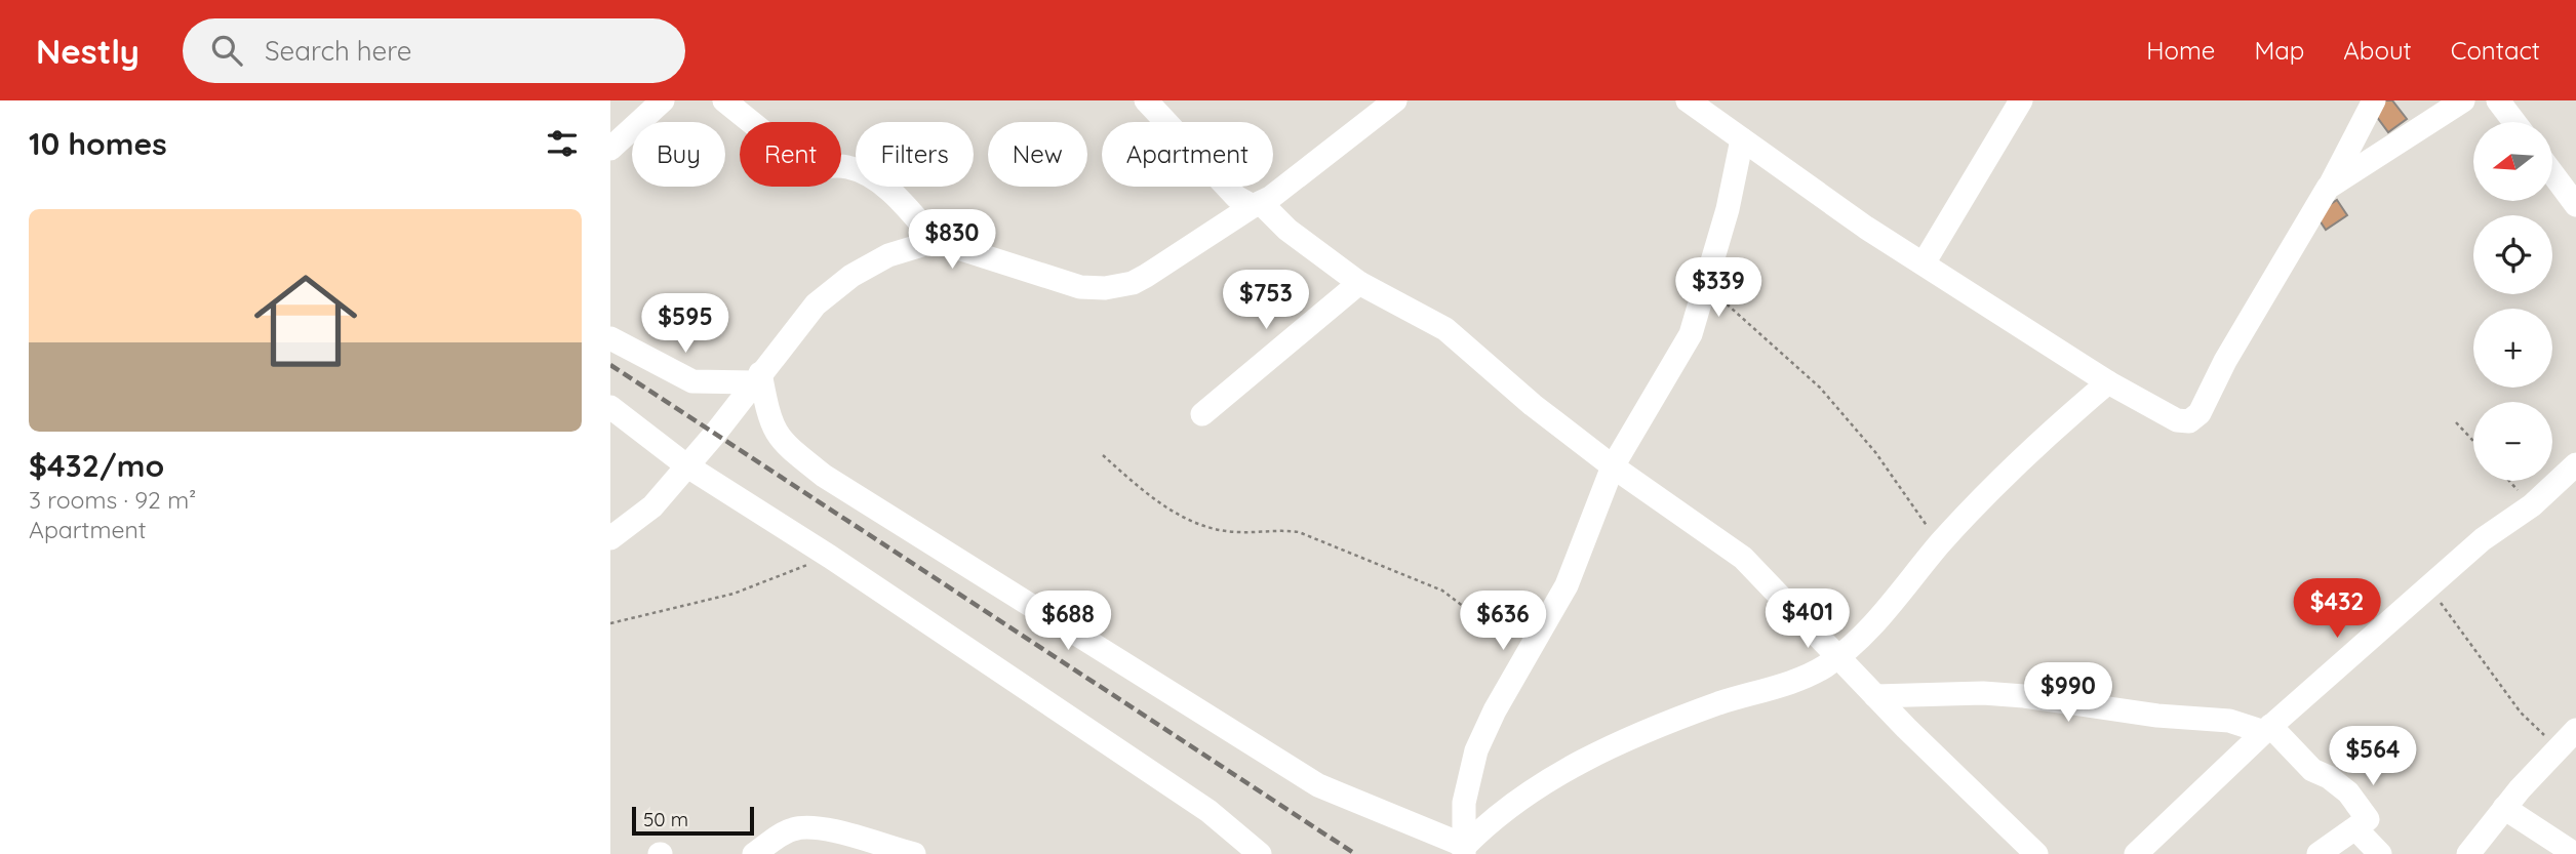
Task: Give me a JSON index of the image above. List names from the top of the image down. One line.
{"scale_bar":"50 m","north":"left","page":{"header":"Nestly","search":"Search here","nav":["Home","Map","About","Contact"],"heading":"10 homes","map_buttons":["+","−"],"chip":["Buy","Rent","Filters","New","Apartment"],"list":[{"name":"$432/mo","note":"3 rooms · 92 m² · Apartment"}],"price":["$830","$339","$753","$595","$432","$401","$688","$636","$990","$564"],"scale":"50 m"}}
